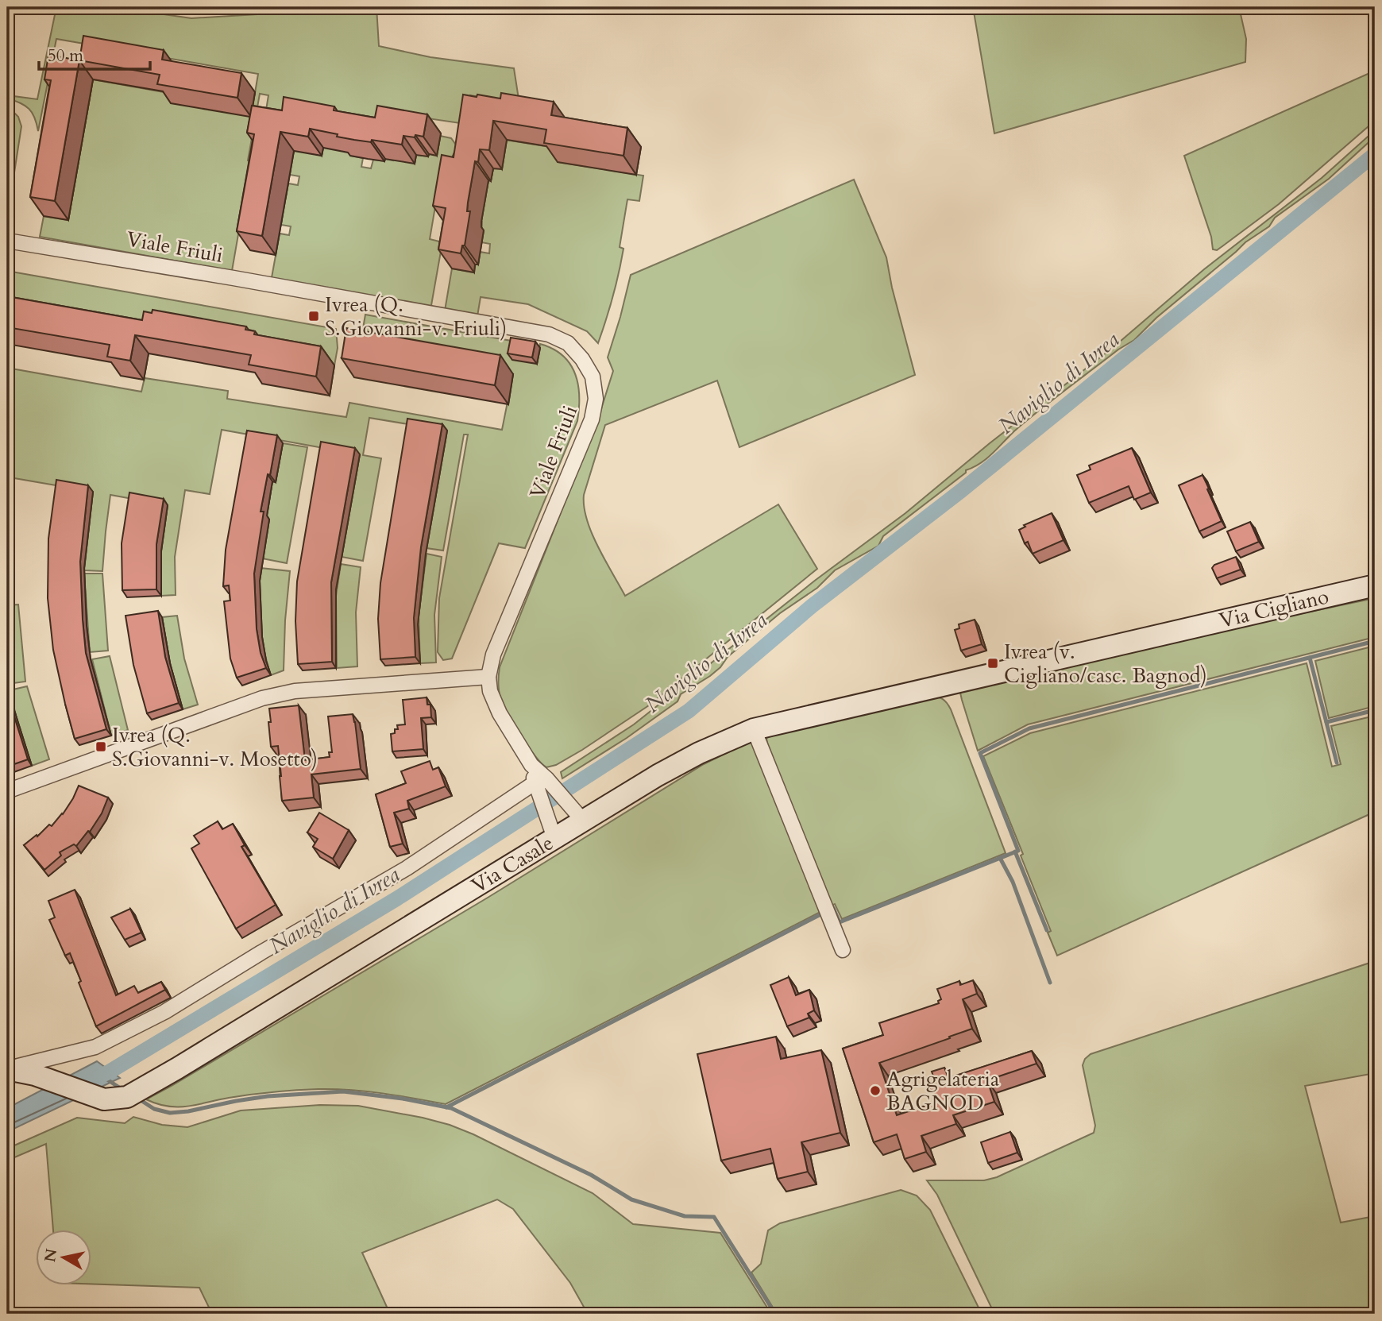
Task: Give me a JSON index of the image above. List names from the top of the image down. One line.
{"streets":{"main road":["Via Cigliano","Via Casale"],"street":["Viale Friuli"]},"crossings":[["Viale Friuli","Via Casale"],["Via Cigliano","Via Casale"]],"water":["Naviglio di Ivrea"],"places":{"transit":["Ivrea (Q. S.Giovanni-v. Friuli)","Ivrea (v. Cigliano/casc. Bagnod)","Ivrea (Q. S.Giovanni-v. Mosetto)"],"other":["Agrigelateria BAGNOD"]},"scale_bar":"50 m","north":"left"}
